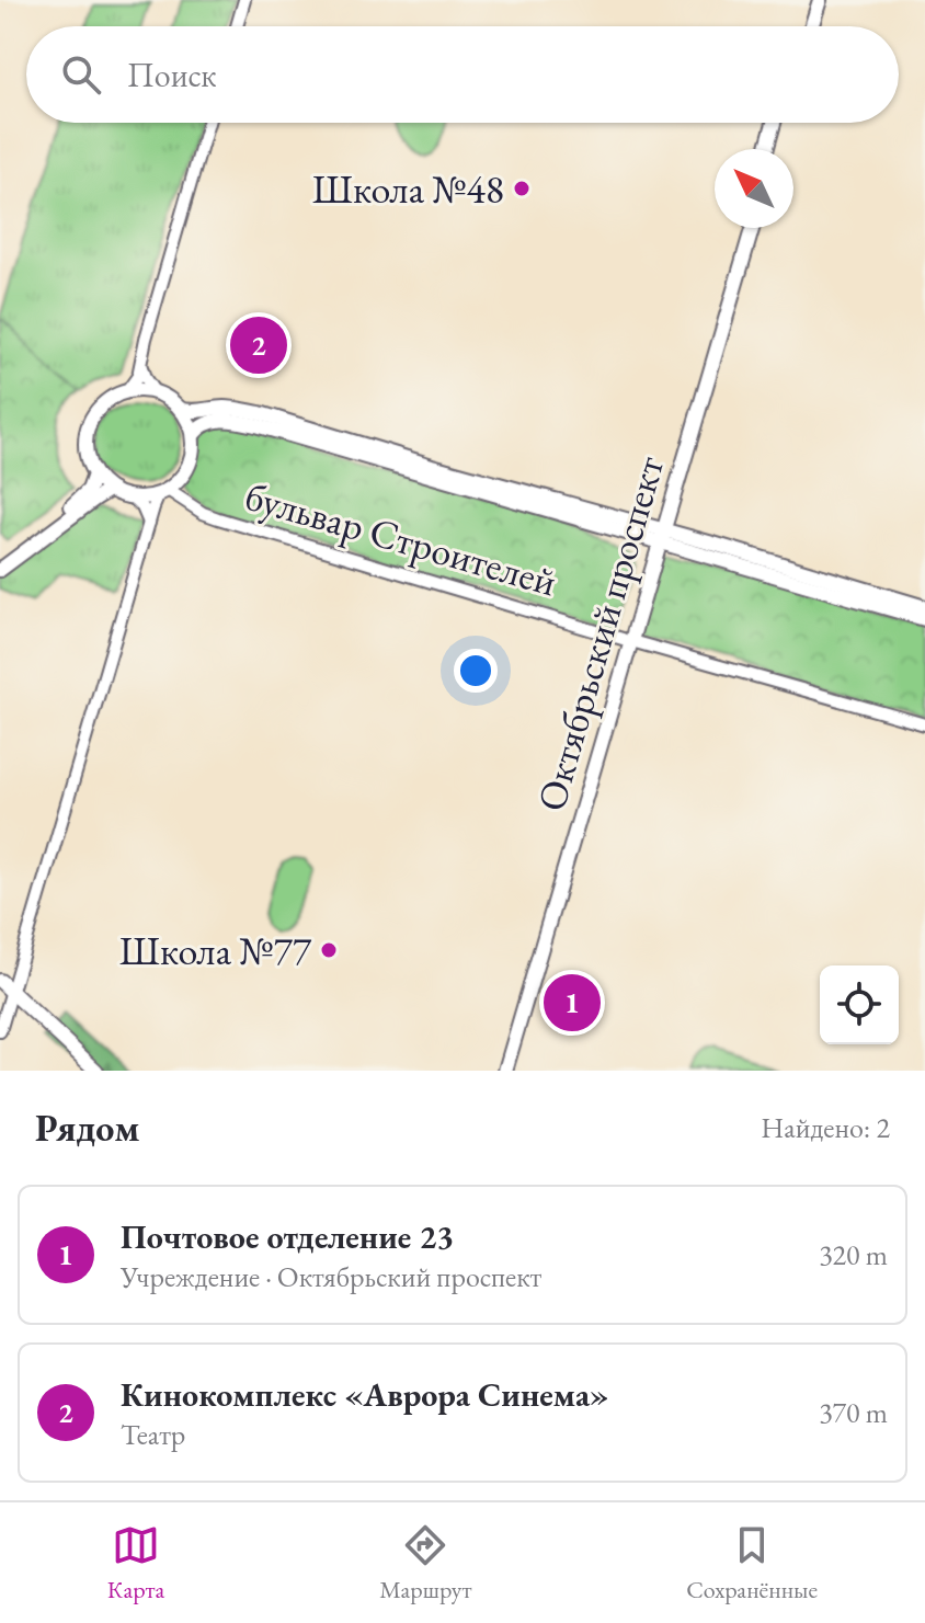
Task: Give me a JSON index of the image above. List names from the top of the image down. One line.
{"streets":{"main road":["бульвар Строителей","Октябрьский проспект"]},"crossings":[["бульвар Строителей","Октябрьский проспект"]],"places":["Школа №48","Школа №77"],"north":"top left","page":{"search":"Поиск","pins":["2","1"],"heading":["Рядом","Найдено: 2"],"list":[{"mark":"1","name":"Почтовое отделение 23","note":"Учреждение · Октябрьский проспект","value":"320 m"},{"mark":"2","name":"Кинокомплекс «Аврора Синема»","note":"Театр","value":"370 m"}],"nav":["Карта","Маршрут","Сохранённые"]}}
